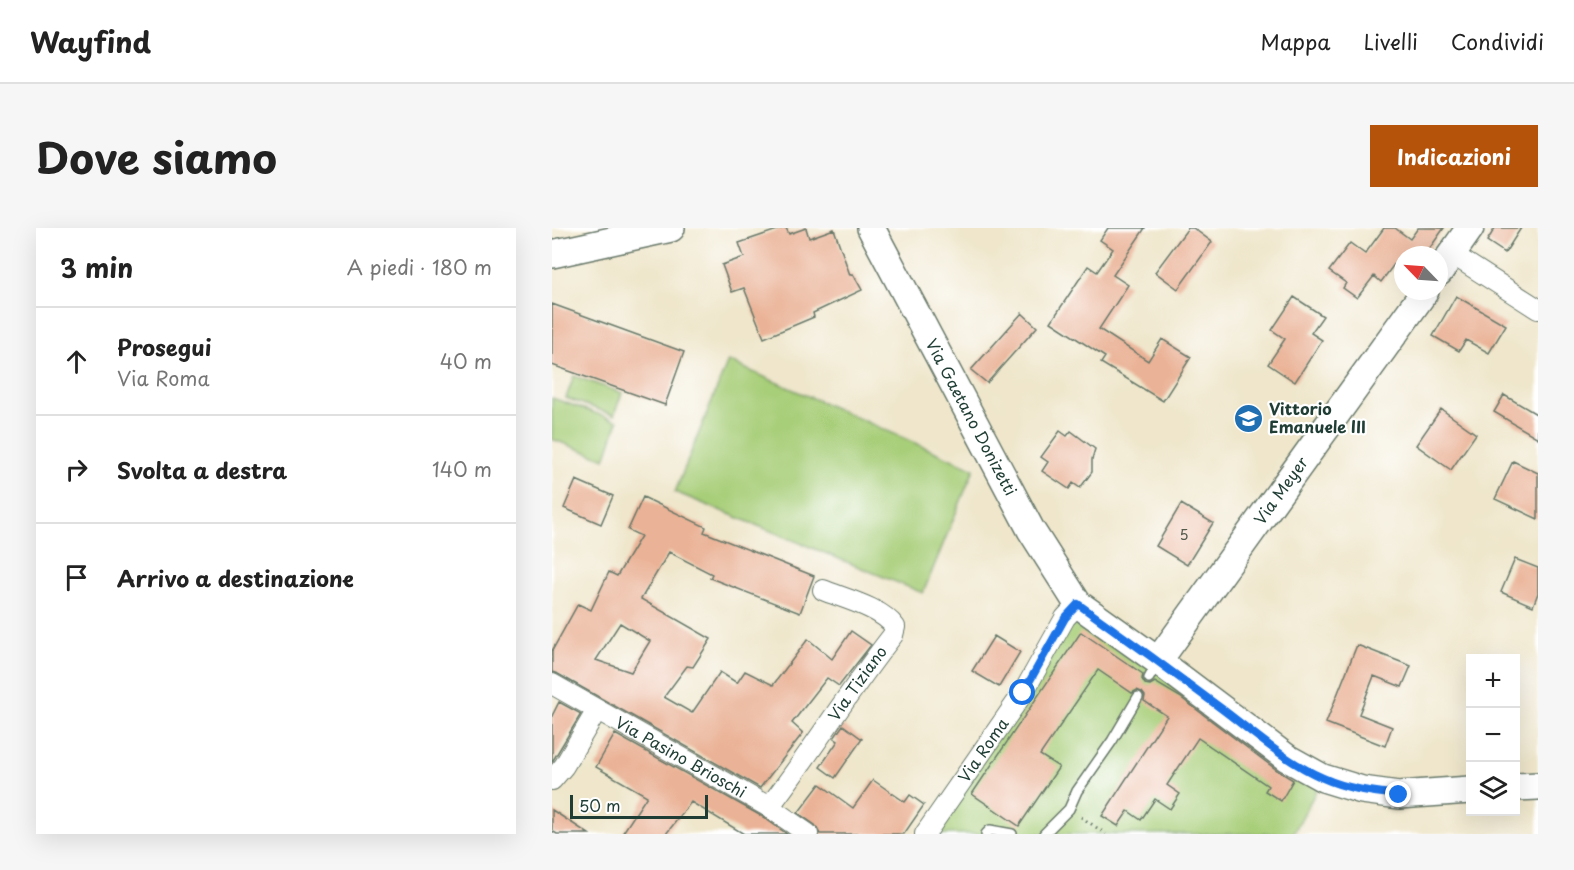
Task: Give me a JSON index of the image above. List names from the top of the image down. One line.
{"streets":{"street":["Via Gaetano Donizetti","Via Meyer","Via Tiziano","Via Roma","Via Pasino Brioschi"]},"crossings":[["Via Gaetano Donizetti","Via Roma"],["Via Tiziano","Via Pasino Brioschi"]],"places":{"school or university":["Vittorio Emanuele III"]},"house_numbers":["5"],"scale_bar":"50 m","north":"top left","page":{"header":"Wayfind","nav":["Mappa","Livelli","Condividi"],"title":"Dove siamo","buttons":"Indicazioni","heading":["3 min","A piedi · 180 m"],"list":[["Prosegui","Via Roma","40 m"],["Svolta a destra","140 m"],"Arrivo a destinazione"],"map_buttons":["+","−"],"scale":"50 m"}}
